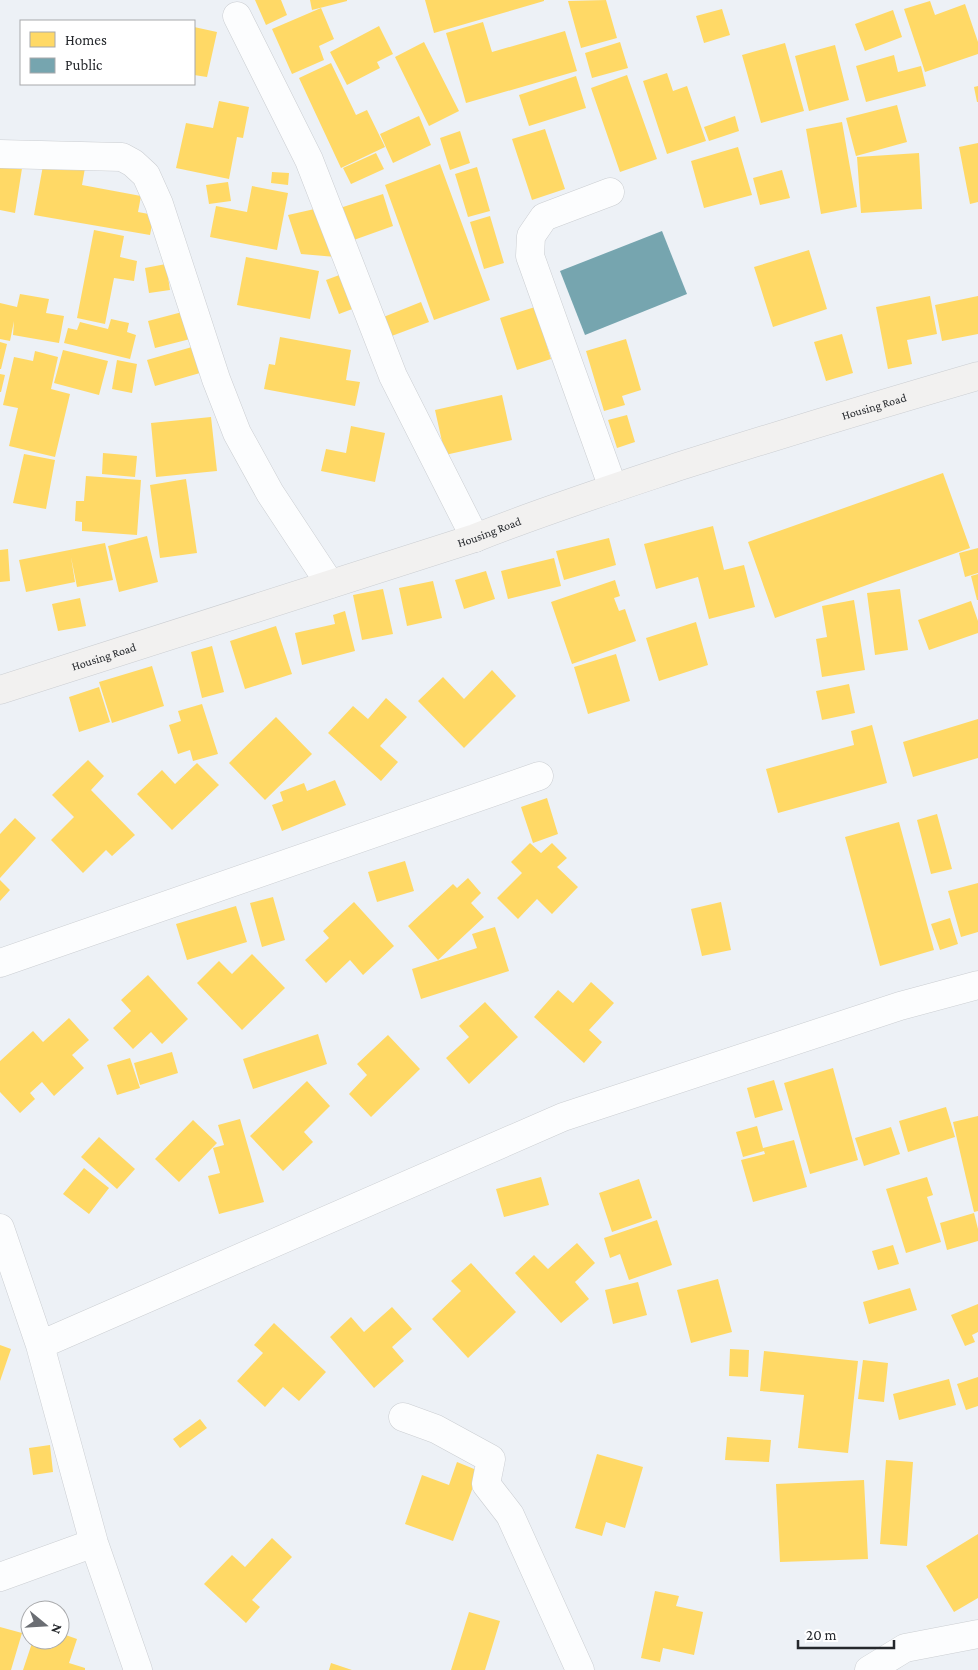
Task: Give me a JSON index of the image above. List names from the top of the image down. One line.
{"streets":{"street":["Housing Road"]},"legend":["Homes","Public"],"scale_bar":"20 m","north":"right"}
